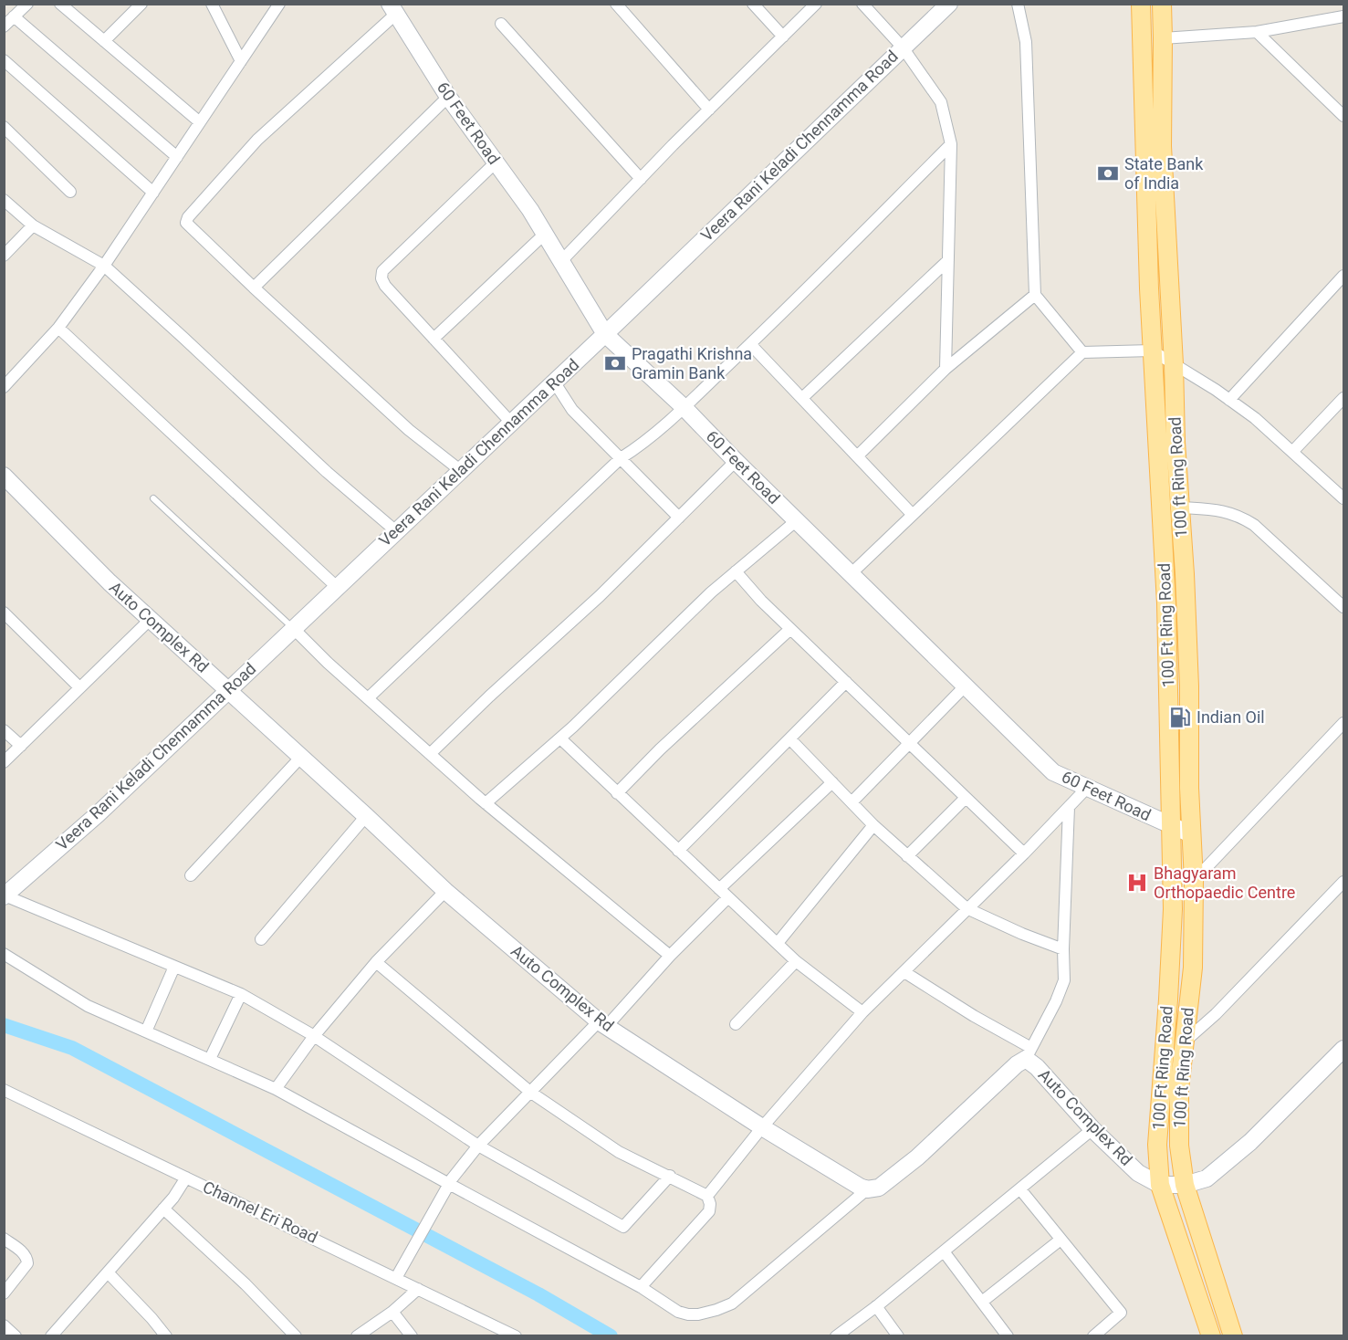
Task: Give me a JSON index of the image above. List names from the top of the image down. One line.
{"streets":{"main road":["100 ft Ring Road","100 Ft Ring Road"],"street":["60 Feet Road","Veera Rani Keladi Chennamma Road","Auto Complex Rd","Channel Eri Road"]},"crossings":[["60 Feet Road","Veera Rani Keladi Chennamma Road"],["60 Feet Road","100 ft Ring Road"],["60 Feet Road","100 Ft Ring Road"],["Veera Rani Keladi Chennamma Road","Auto Complex Rd"],["100 Ft Ring Road","Auto Complex Rd"]],"places":{"bank":["State Bank of India","Pragathi Krishna Gramin Bank"],"fuel station":["Indian Oil"],"hospital":["Bhagyaram Orthopaedic Centre"]}}
